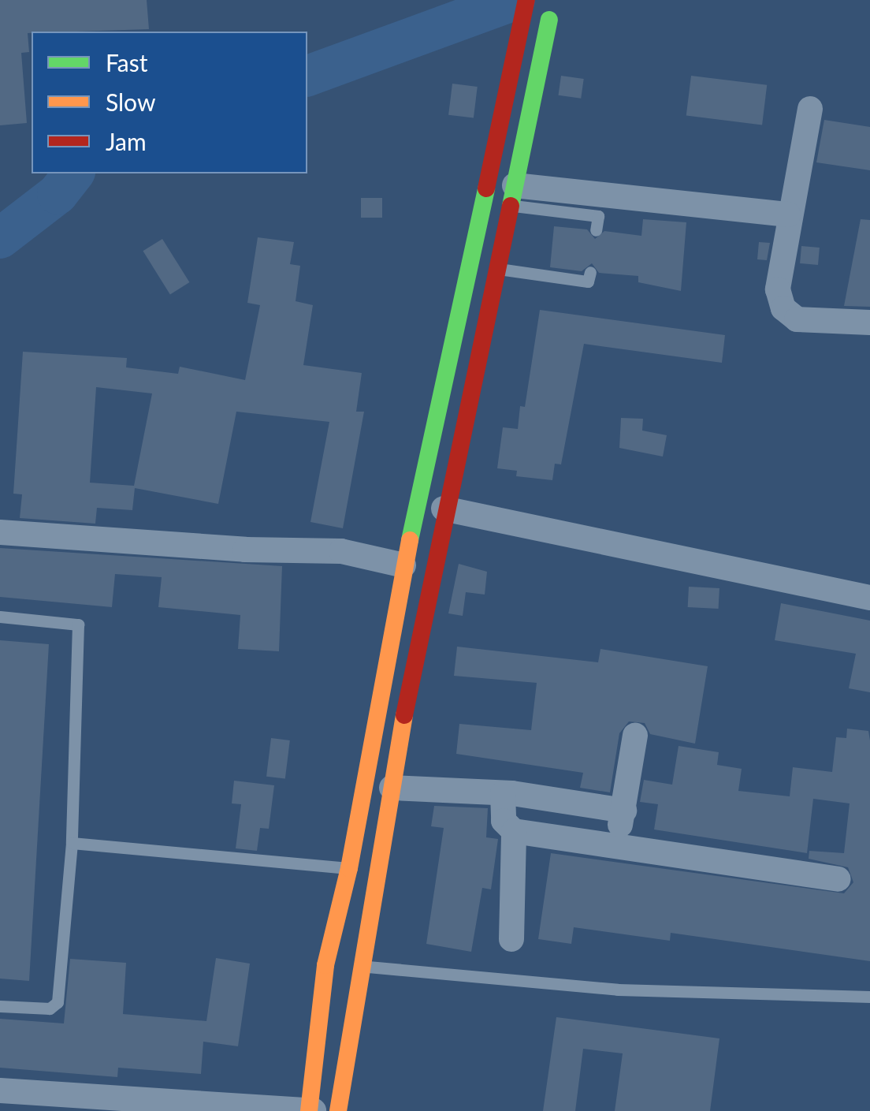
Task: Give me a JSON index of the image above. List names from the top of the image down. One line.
{"legend":["Fast","Slow","Jam"]}
